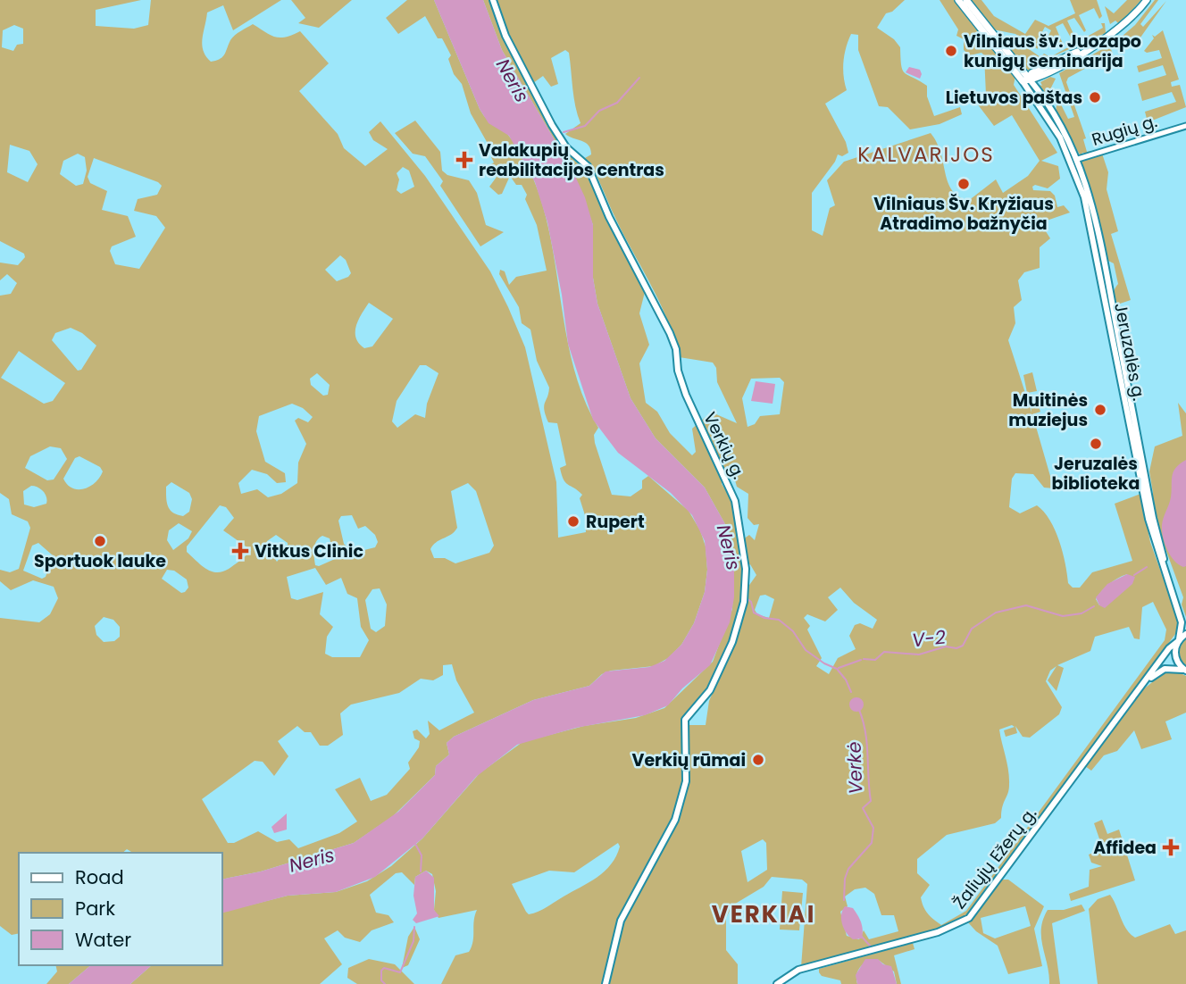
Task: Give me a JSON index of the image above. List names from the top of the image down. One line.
{"streets":{"main road":["Jeruzalės g.","Verkių g.","Žaliųjų Ežerų g."],"street":["Rugių g."]},"crossings":[["Rugių g.","Jeruzalės g."],["Jeruzalės g.","Žaliųjų Ežerų g."]],"districts":["KALVARIJOS","VERKIAI"],"water":["Neris","V-2","Verkė"],"places":{"other":["Vilniaus šv. Juozapo kunigų seminarija","Lietuvos paštas","Vilniaus Šv. Kryžiaus Atradimo bažnyčia","Muitinės muziejus","Jeruzalės biblioteka","Rupert","Sportuok lauke","Verkių rūmai"],"health":["Valakupių reabilitacijos centras","Vitkus Clinic","Affidea"]},"legend":["Road","Park","Water"]}
